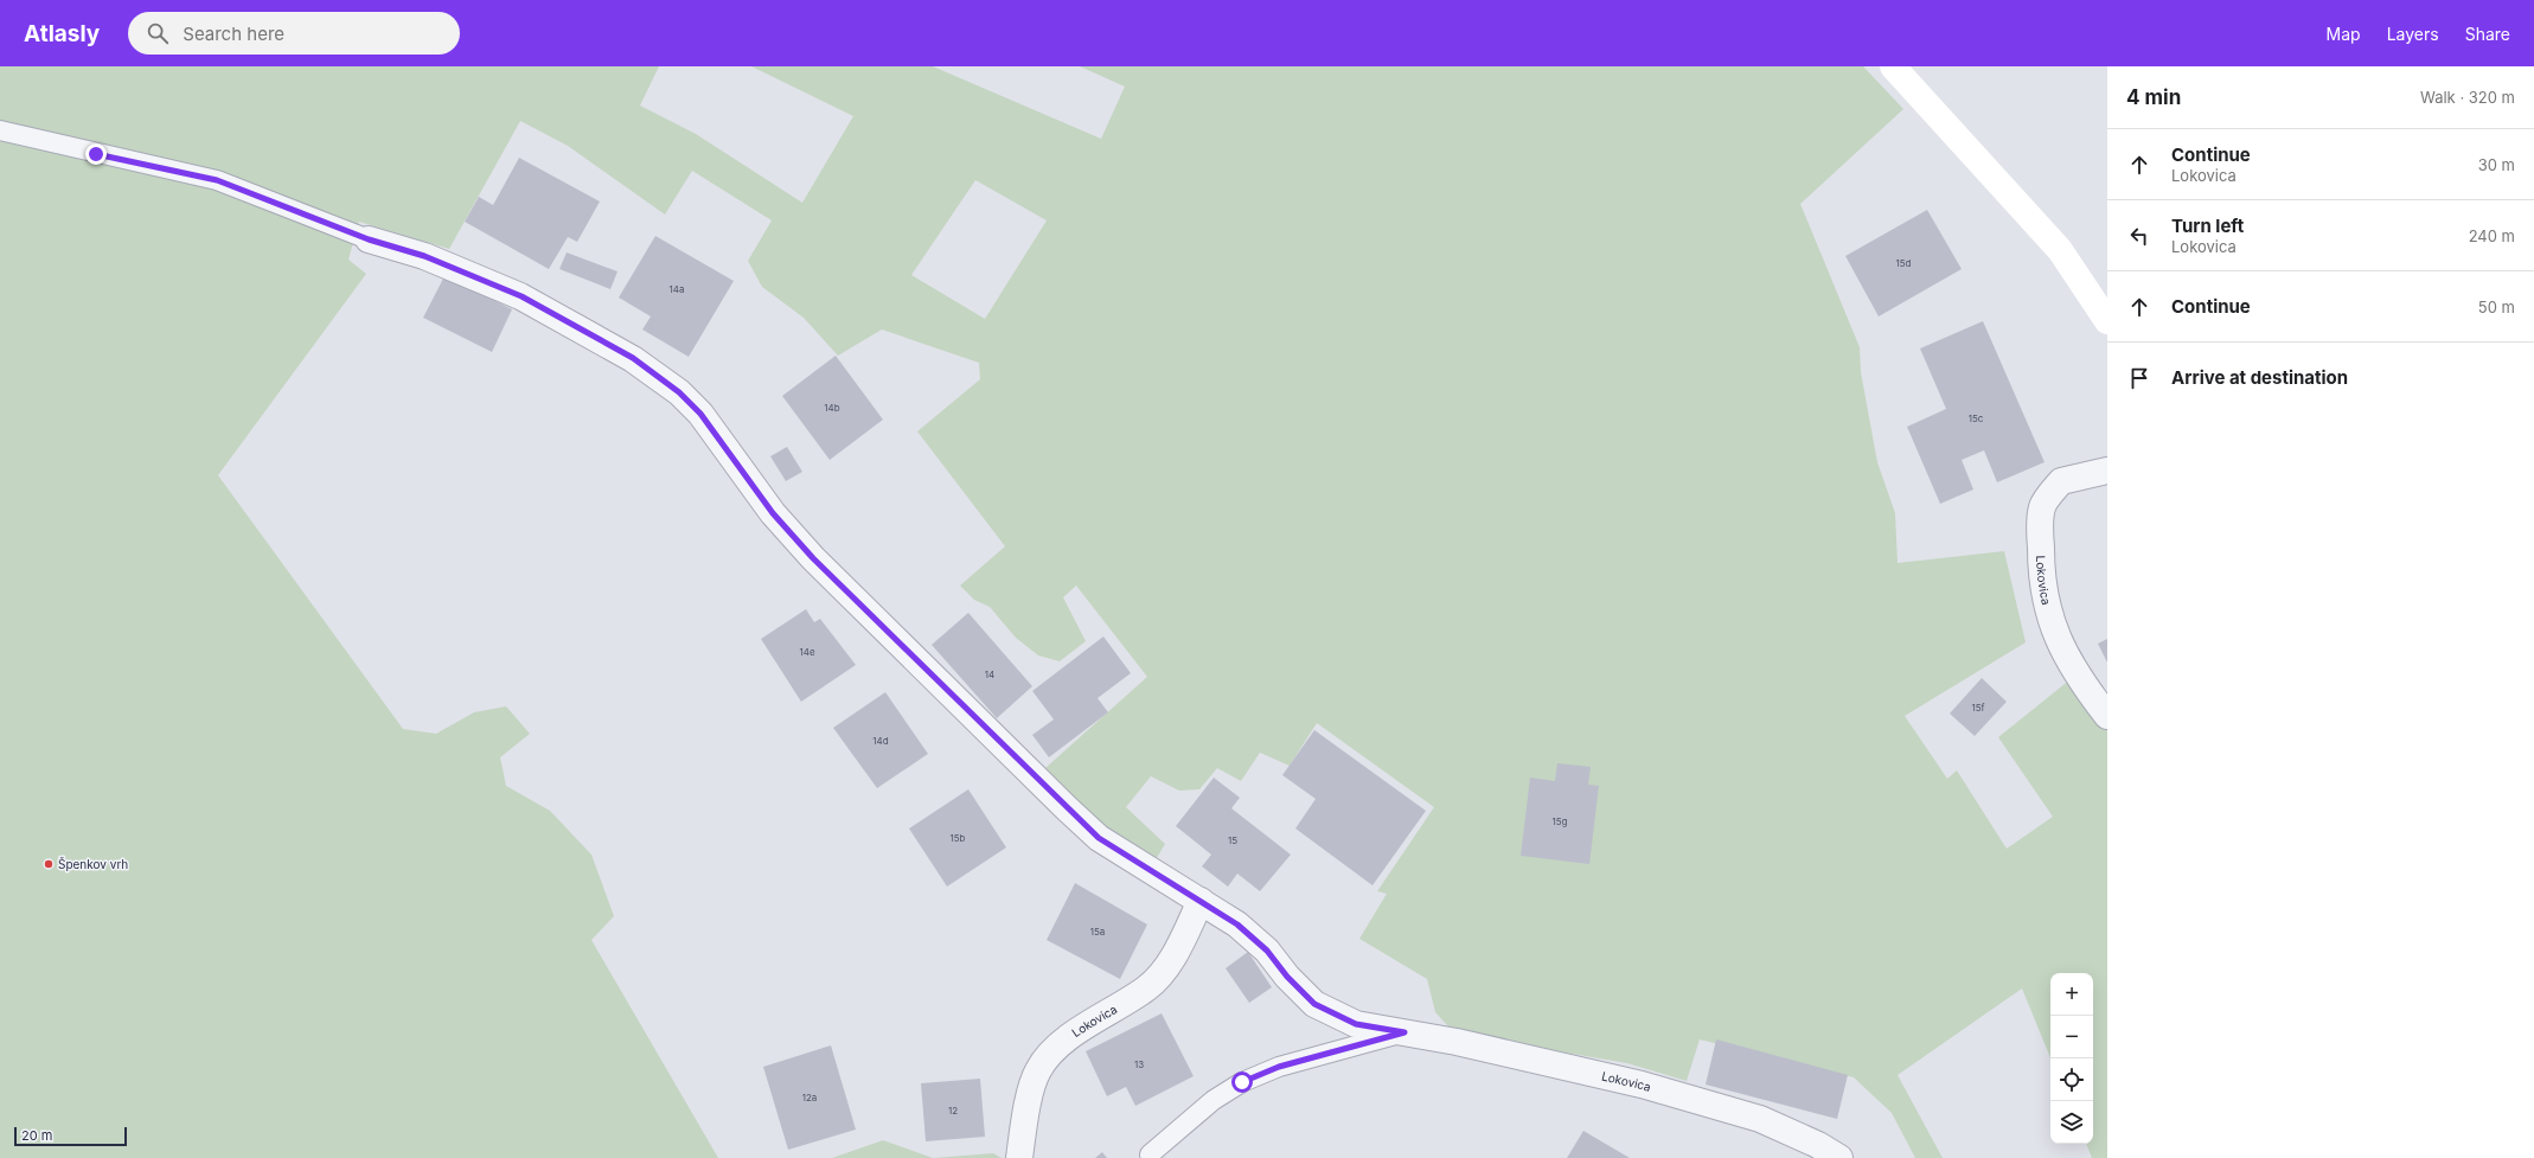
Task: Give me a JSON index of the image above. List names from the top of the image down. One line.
{"streets":{"street":["Lokovica"]},"places":["Špenkov vrh"],"house_numbers":["15d","14a","14b","15c","14e","14","15f","14d","15g","15b","15","15a","13","12a","12"],"scale_bar":"20 m","page":{"header":"Atlasly","search":"Search here","nav":["Map","Layers","Share"],"heading":["4 min","Walk · 320 m"],"list":[["Continue","Lokovica","30 m"],["Turn left","Lokovica","240 m"],["Continue","50 m"],"Arrive at destination"],"map_buttons":["+","−"],"scale":"20 m"}}
